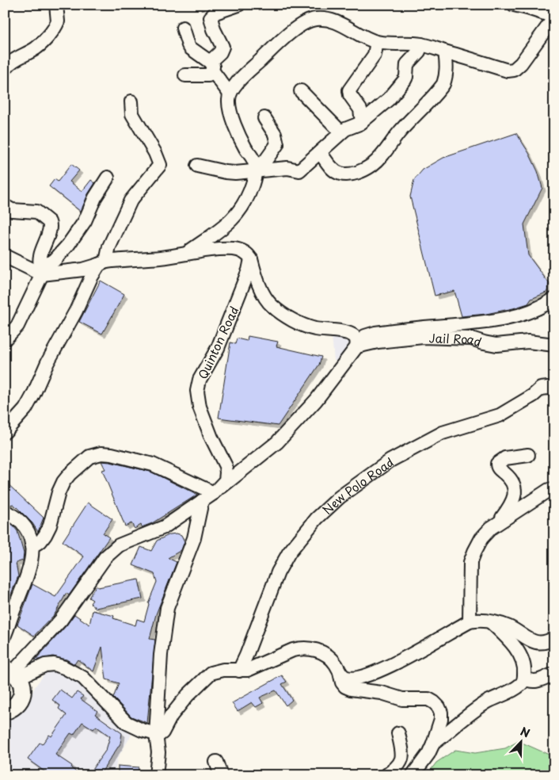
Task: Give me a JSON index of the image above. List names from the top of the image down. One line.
{"streets":{"street":["Jail Road","Quinton Road","New Polo Road"]},"north":"top right"}
